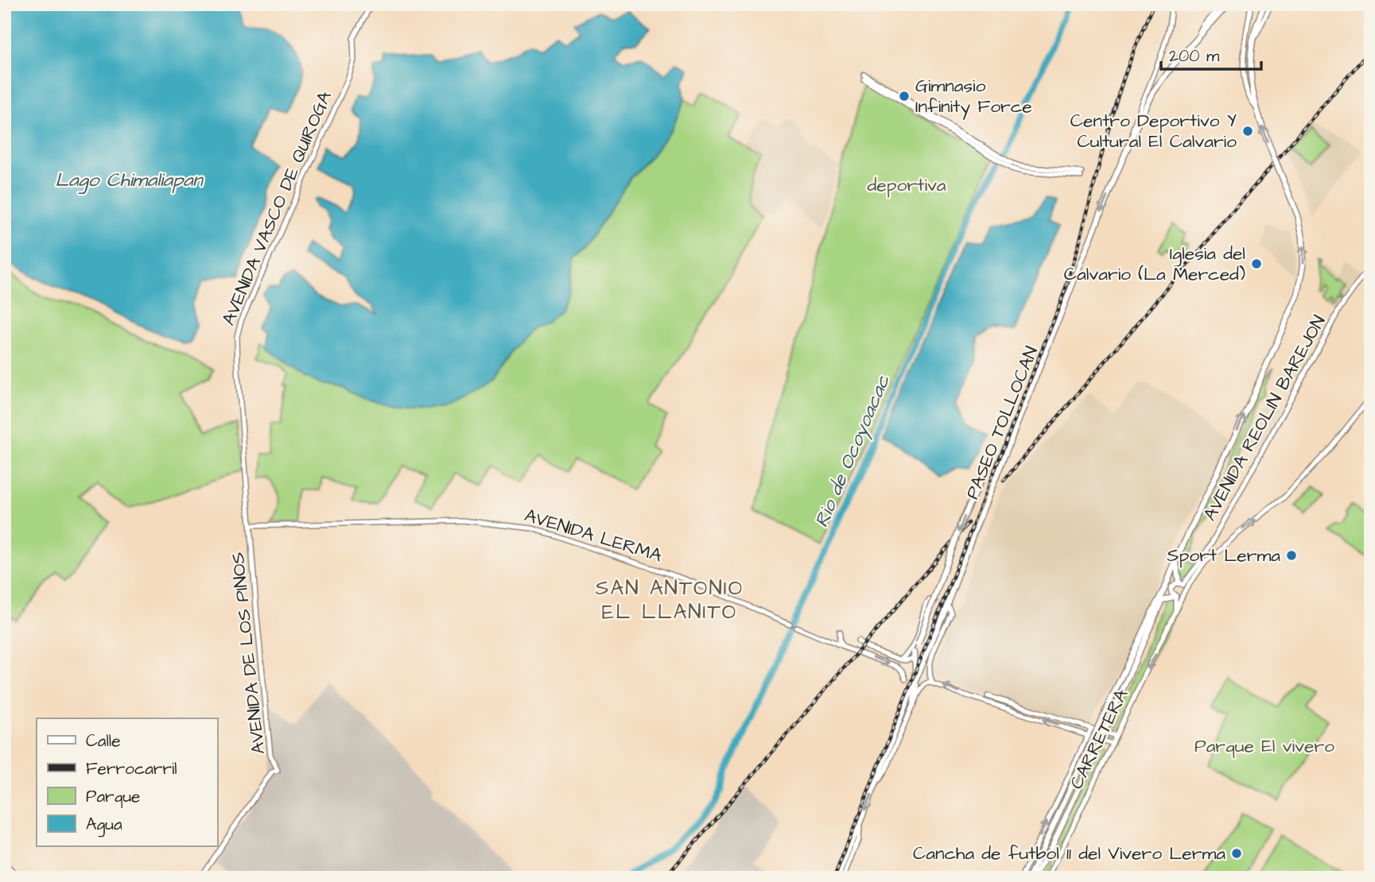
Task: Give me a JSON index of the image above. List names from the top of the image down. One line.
{"streets":{"highway":["PASEO TOLLOCAN"],"street":["AVENIDA VASCO DE QUIROGA","AVENIDA REOLIN BAREJON","AVENIDA LERMA","AVENIDA DE LOS PINOS","CARRETERA"]},"crossings":[["AVENIDA VASCO DE QUIROGA","AVENIDA LERMA"],["AVENIDA VASCO DE QUIROGA","AVENIDA DE LOS PINOS"],["AVENIDA REOLIN BAREJON","CARRETERA"],["AVENIDA LERMA","AVENIDA DE LOS PINOS"]],"one_way":["CARRETERA"],"districts":["SAN ANTONIO EL LLANITO"],"water":["Lago Chimaliapan","Rio de Ocoyoacac"],"parks":["deportiva","Parque El vivero"],"places":["Gimnasio Infinity Force","Centro Deportivo Y Cultural El Calvario","Iglesia del Calvario (La Merced)","Sport Lerma","Cancha de futbol 11 del Vivero Lerma"],"legend":["Calle","Ferrocarril","Parque","Agua"],"scale_bar":"200 m"}
